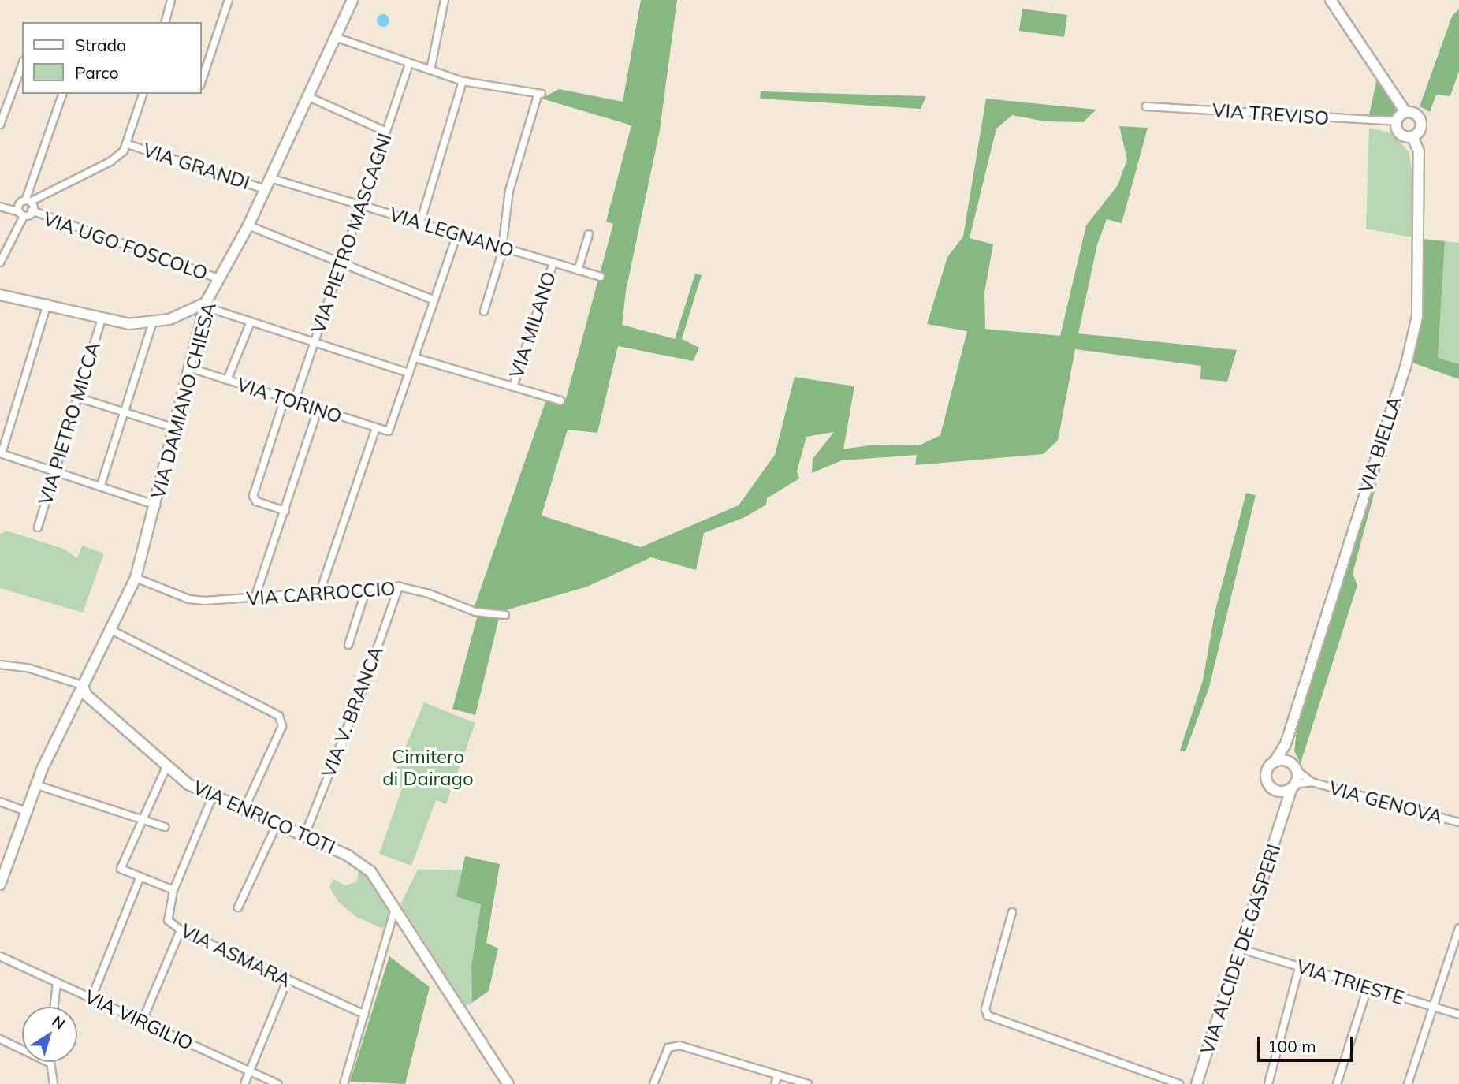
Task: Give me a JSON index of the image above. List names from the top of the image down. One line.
{"streets":{"street":["VIA TREVISO","VIA GRANDI","VIA LEGNANO","VIA PIETRO MASCAGNI","VIA UGO FOSCOLO","VIA MILANO","VIA DAMIANO CHIESA","VIA TORINO","VIA PIETRO MICCA","VIA BIELLA","VIA CARROCCIO","VIA V. BRANCA","VIA GENOVA","VIA ENRICO TOTI","VIA ALCIDE DE GASPERI","VIA ASMARA","VIA TRIESTE","VIA VIRGILIO"]},"crossings":[["VIA TREVISO","VIA BIELLA"],["VIA GRANDI","VIA DAMIANO CHIESA"],["VIA LEGNANO","VIA PIETRO MASCAGNI"],["VIA LEGNANO","VIA MILANO"],["VIA LEGNANO","VIA DAMIANO CHIESA"],["VIA PIETRO MASCAGNI","VIA TORINO"],["VIA UGO FOSCOLO","VIA DAMIANO CHIESA"],["VIA DAMIANO CHIESA","VIA TORINO"],["VIA DAMIANO CHIESA","VIA CARROCCIO"],["VIA DAMIANO CHIESA","VIA ENRICO TOTI"],["VIA BIELLA","VIA GENOVA"],["VIA BIELLA","VIA ALCIDE DE GASPERI"],["VIA CARROCCIO","VIA V. BRANCA"],["VIA V. BRANCA","VIA ENRICO TOTI"],["VIA GENOVA","VIA ALCIDE DE GASPERI"],["VIA ENRICO TOTI","VIA ASMARA"],["VIA ALCIDE DE GASPERI","VIA TRIESTE"]],"parks":["Cimitero di Dairago"],"legend":["Strada","Parco"],"scale_bar":"100 m","north":"top right"}
